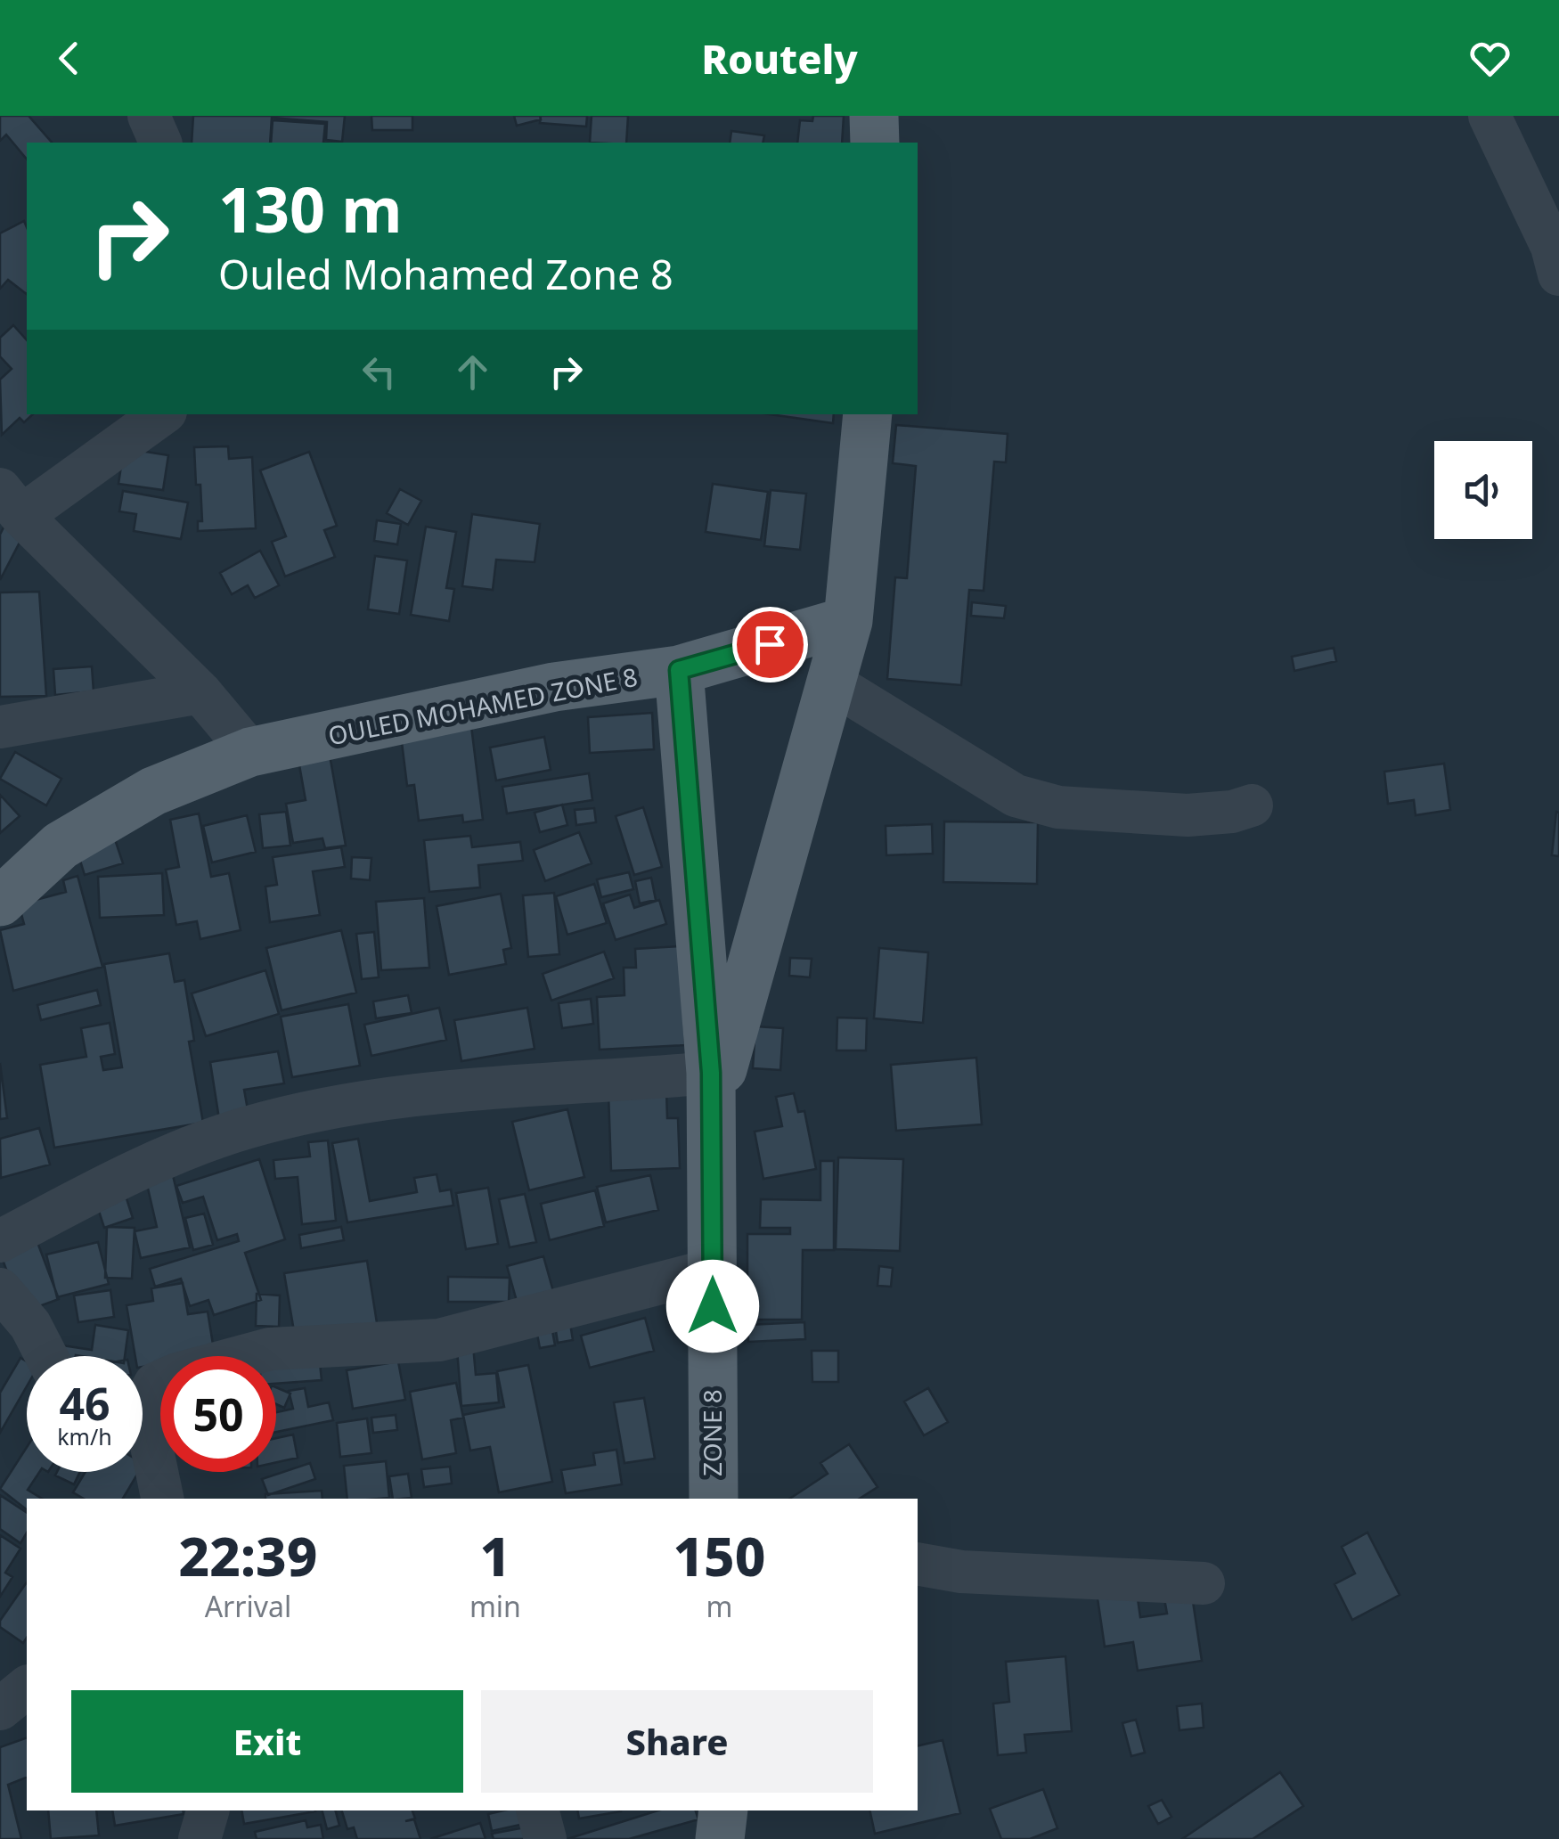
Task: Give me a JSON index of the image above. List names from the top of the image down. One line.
{"streets":{"main road":["OULED MOHAMED ZONE 8","ZONE 8"]},"crossings":[["OULED MOHAMED ZONE 8","ZONE 8"]],"page":{"header":"Routely","turn":["130 m","Ouled Mohamed Zone 8"],"speed":"46 km/h","limit":"50","eta":["22:39","Arrival","1","min","150","m"],"buttons":["Exit","Share"]}}
